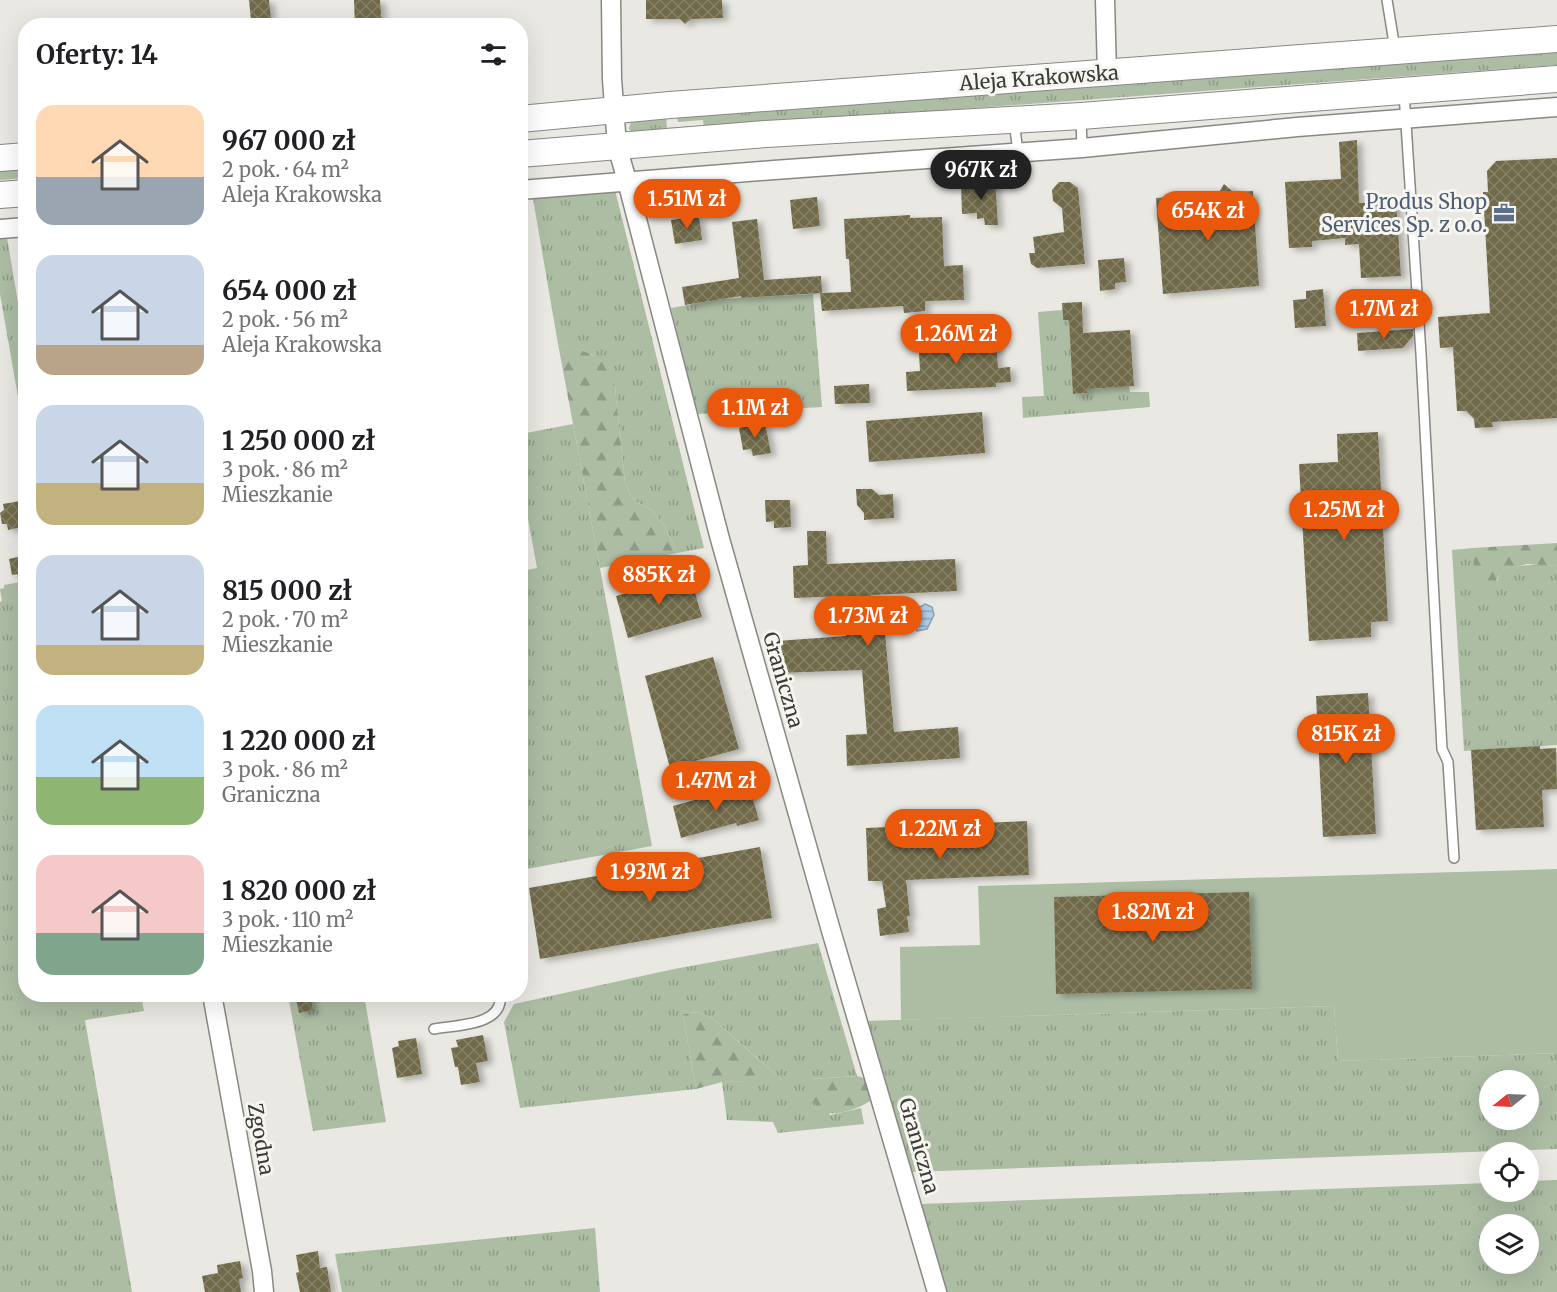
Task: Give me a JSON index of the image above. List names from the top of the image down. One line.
{"streets":{"main road":["Aleja Krakowska"],"street":["Graniczna","Zgodna"]},"crossings":[["Aleja Krakowska","Graniczna"]],"places":{"office":["Produs Shop Services Sp. z o.o."]},"north":"left","page":{"heading":"Oferty: 14","list":[{"name":"967 000 zł","note":"2 pok. · 64 m² · Aleja Krakowska"},{"name":"654 000 zł","note":"2 pok. · 56 m² · Aleja Krakowska"},{"name":"1 250 000 zł","note":"3 pok. · 86 m² · Mieszkanie"},{"name":"815 000 zł","note":"2 pok. · 70 m² · Mieszkanie"},{"name":"1 220 000 zł","note":"3 pok. · 86 m² · Graniczna"},{"name":"1 820 000 zł","note":"3 pok. · 110 m² · Mieszkanie"}],"price":["967K zł","1.51M zł","654K zł","1.7M zł","1.26M zł","1.1M zł","1.25M zł","885K zł","1.73M zł","815K zł","1.47M zł","1.22M zł","1.93M zł","1.82M zł"]}}
